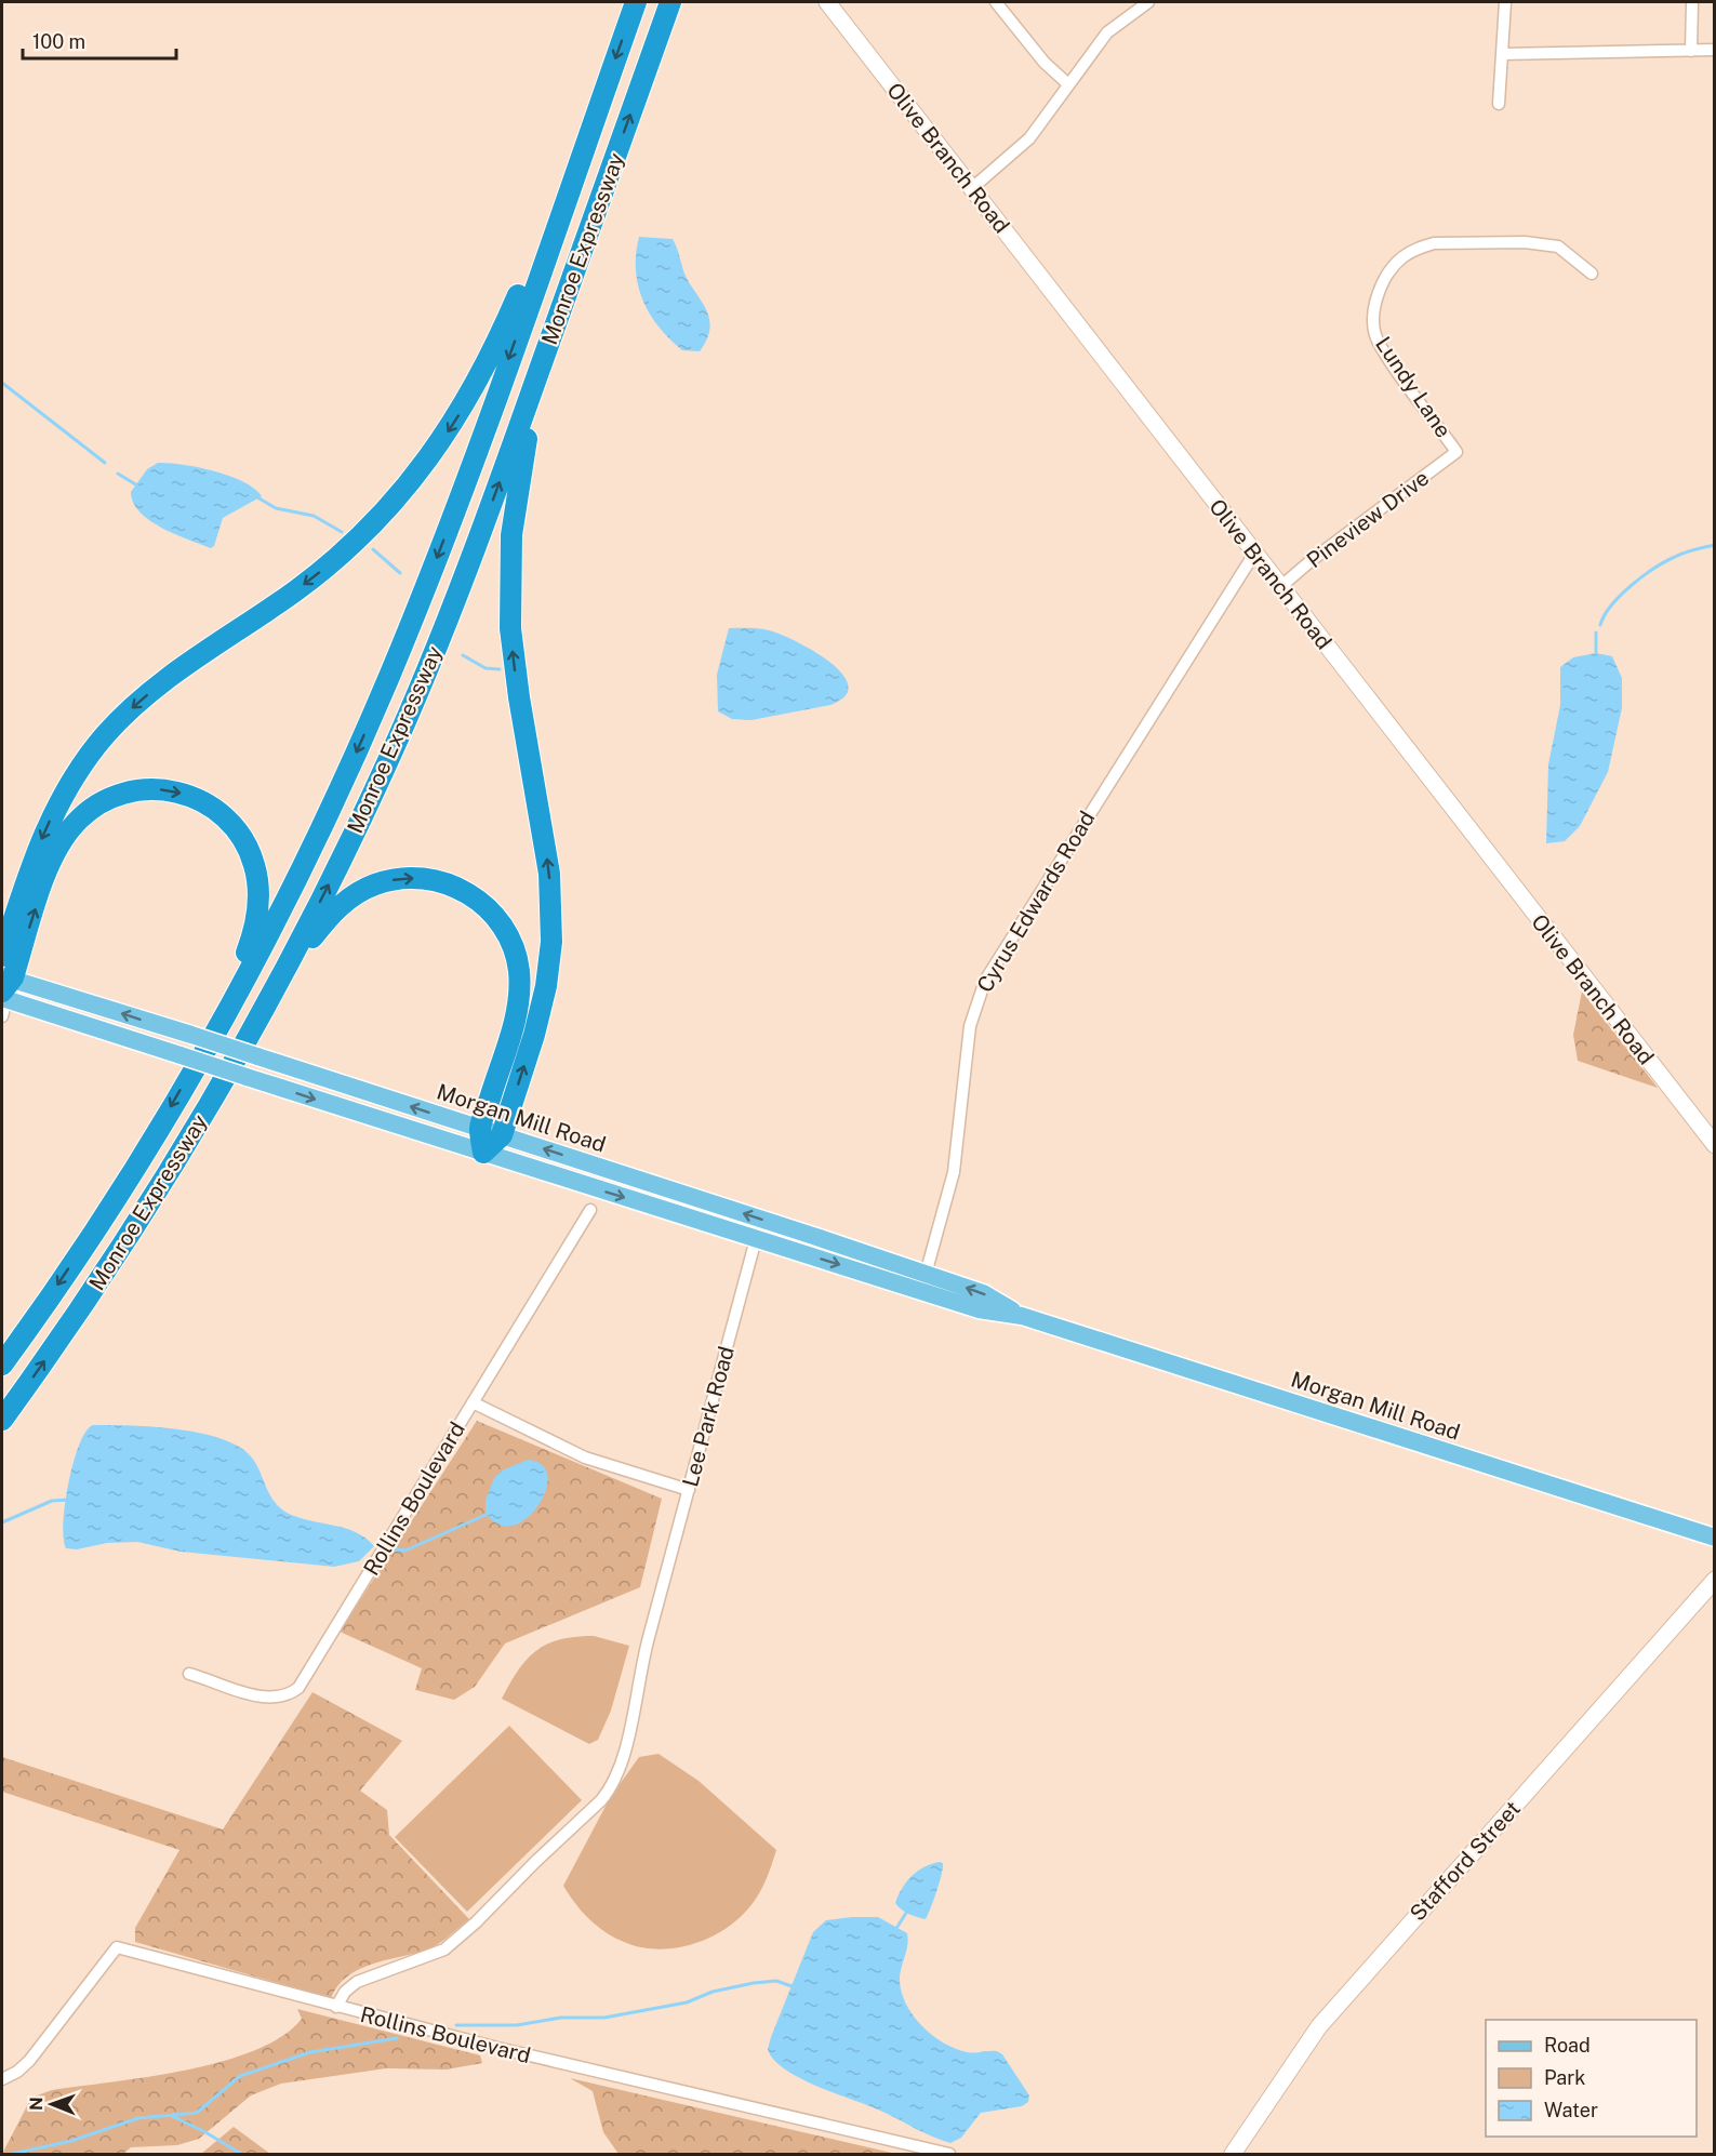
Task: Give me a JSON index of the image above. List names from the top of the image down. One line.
{"streets":{"highway":["Monroe Expressway"],"main road":["Morgan Mill Road"],"street":["Olive Branch Road","Lundy Lane","Pineview Drive","Cyrus Edwards Road","Lee Park Road","Rollins Boulevard","Stafford Street"]},"crossings":[["Olive Branch Road","Pineview Drive"],["Olive Branch Road","Cyrus Edwards Road"],["Lundy Lane","Pineview Drive"],["Cyrus Edwards Road","Morgan Mill Road"],["Morgan Mill Road","Lee Park Road"],["Lee Park Road","Rollins Boulevard"]],"legend":["Road","Park","Water"],"scale_bar":"100 m","north":"left"}
